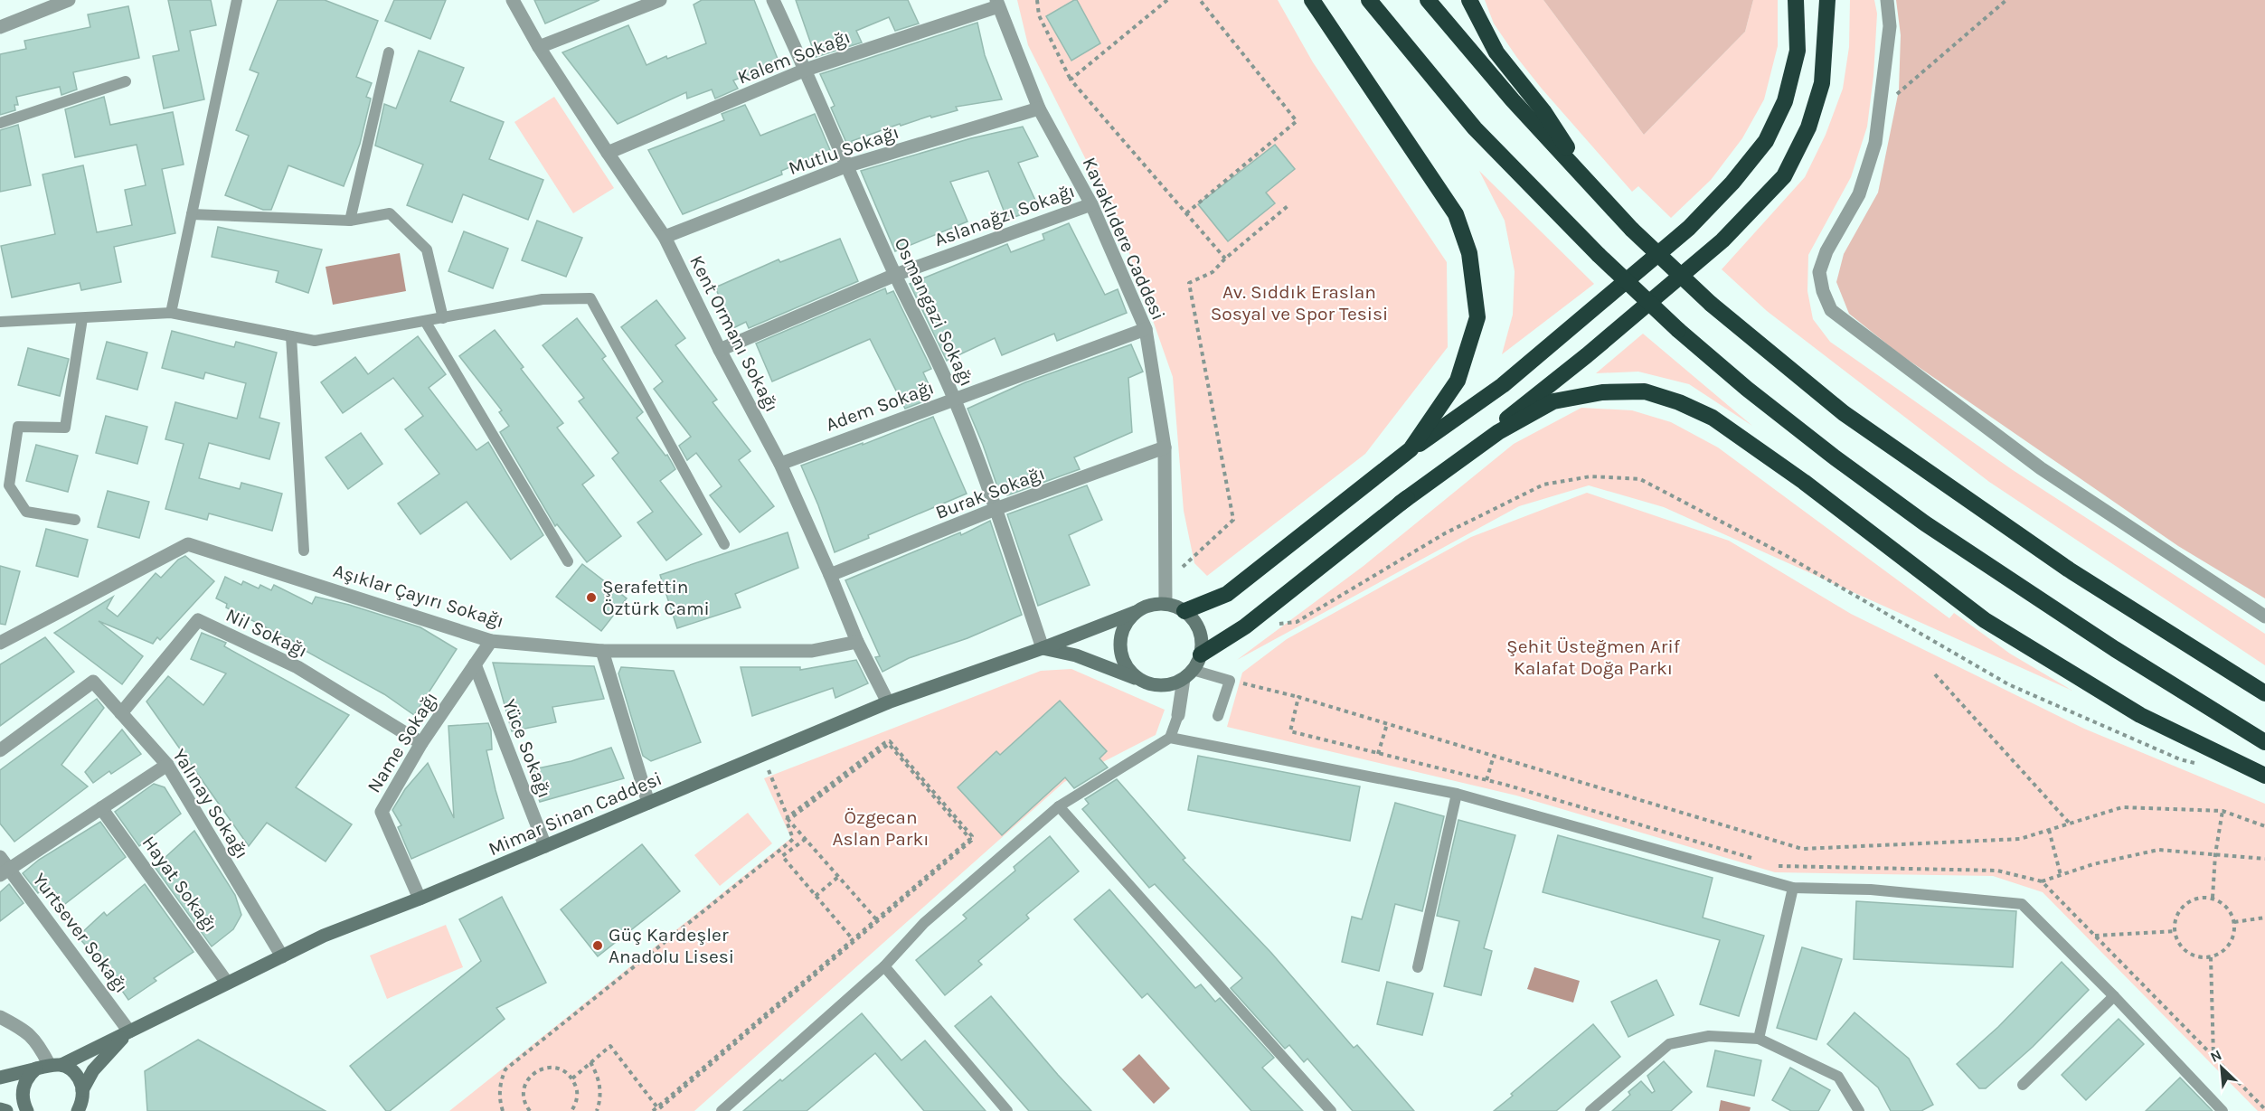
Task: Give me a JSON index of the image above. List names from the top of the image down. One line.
{"streets":{"main road":["Mimar Sinan Caddesi"],"street":["Kalem Sokağı","Mutlu Sokağı","Aslanağzı Sokağı","Kavaklıdere Caddesi","Osmangazi Sokağı","Kent Ormanı Sokağı","Adem Sokağı","Burak Sokağı","Aşıklar Çayırı Sokağı","Nil Sokağı","Name Sokağı","Yüce Sokağı","Yalınay Sokağı","Hayat Sokağı","Yurtsever Sokağı"]},"crossings":[["Kalem Sokağı","Kavaklıdere Caddesi"],["Kalem Sokağı","Osmangazi Sokağı"],["Kalem Sokağı","Kent Ormanı Sokağı"],["Mutlu Sokağı","Kavaklıdere Caddesi"],["Mutlu Sokağı","Osmangazi Sokağı"],["Mutlu Sokağı","Kent Ormanı Sokağı"],["Aslanağzı Sokağı","Kavaklıdere Caddesi"],["Aslanağzı Sokağı","Osmangazi Sokağı"],["Aslanağzı Sokağı","Kent Ormanı Sokağı"],["Kavaklıdere Caddesi","Adem Sokağı"],["Kavaklıdere Caddesi","Burak Sokağı"],["Kavaklıdere Caddesi","Mimar Sinan Caddesi"],["Osmangazi Sokağı","Adem Sokağı"],["Osmangazi Sokağı","Burak Sokağı"],["Osmangazi Sokağı","Mimar Sinan Caddesi"],["Kent Ormanı Sokağı","Adem Sokağı"],["Kent Ormanı Sokağı","Burak Sokağı"],["Kent Ormanı Sokağı","Aşıklar Çayırı Sokağı"],["Kent Ormanı Sokağı","Mimar Sinan Caddesi"],["Aşıklar Çayırı Sokağı","Name Sokağı"],["Nil Sokağı","Name Sokağı"],["Nil Sokağı","Yalınay Sokağı"],["Name Sokağı","Yüce Sokağı"],["Name Sokağı","Mimar Sinan Caddesi"],["Yüce Sokağı","Mimar Sinan Caddesi"],["Yalınay Sokağı","Mimar Sinan Caddesi"],["Mimar Sinan Caddesi","Hayat Sokağı"],["Mimar Sinan Caddesi","Yurtsever Sokağı"]],"parks":["Av. Sıddık Eraslan Sosyal ve Spor Tesisi","Şehit Üsteğmen Arif Kalafat Doğa Parkı","Özgecan Aslan Parkı"],"places":["Şerafettin Öztürk Cami","Güç Kardeşler Anadolu Lisesi"],"north":"top left"}
